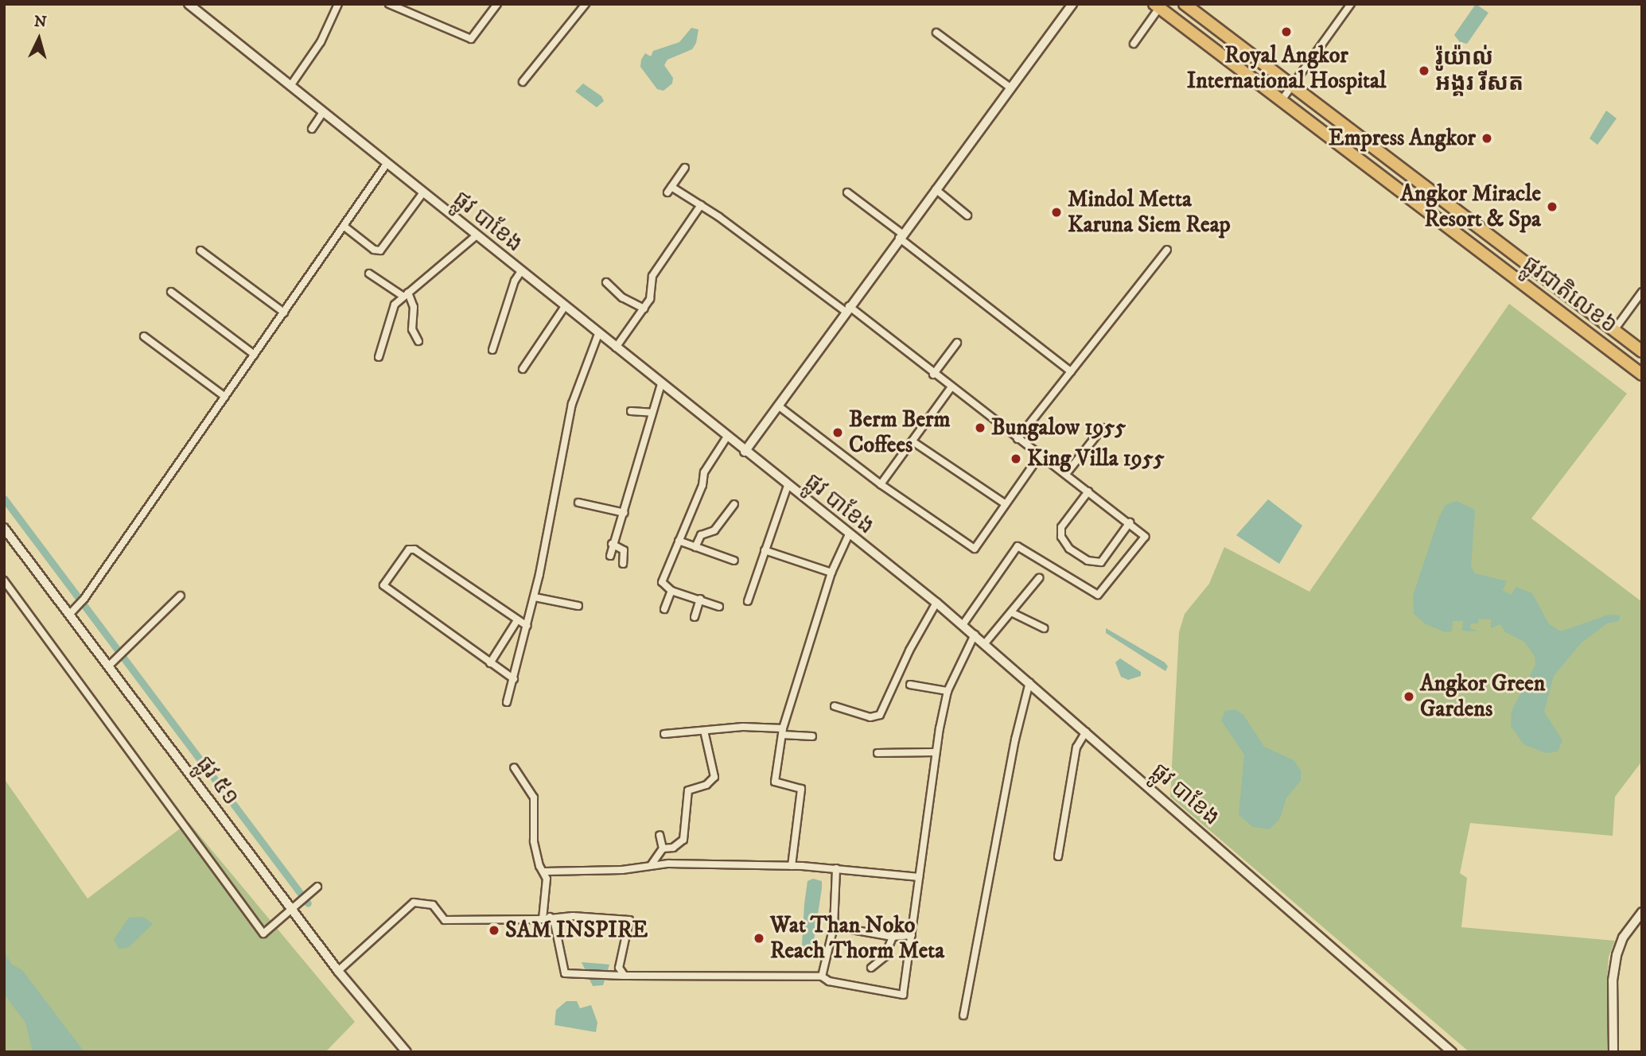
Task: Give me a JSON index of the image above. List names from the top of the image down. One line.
{"streets":{"highway":["ផ្លូវជាតិលេខ៦"],"street":["ផ្លូវ បាខែង","ផ្លូវ ៥១"]},"places":["Royal Angkor International Hospital","រ៉ូយ៉ាល់ អង្គរ រីសត","Empress Angkor","Angkor Miracle Resort & Spa","Mindol Metta Karuna Siem Reap","Bungalow 1955","Berm Berm Coffees","King Villa 1955","Angkor Green Gardens","SAM INSPIRE","Wat Than Noko Reach Thorm Meta"],"north":"top"}
